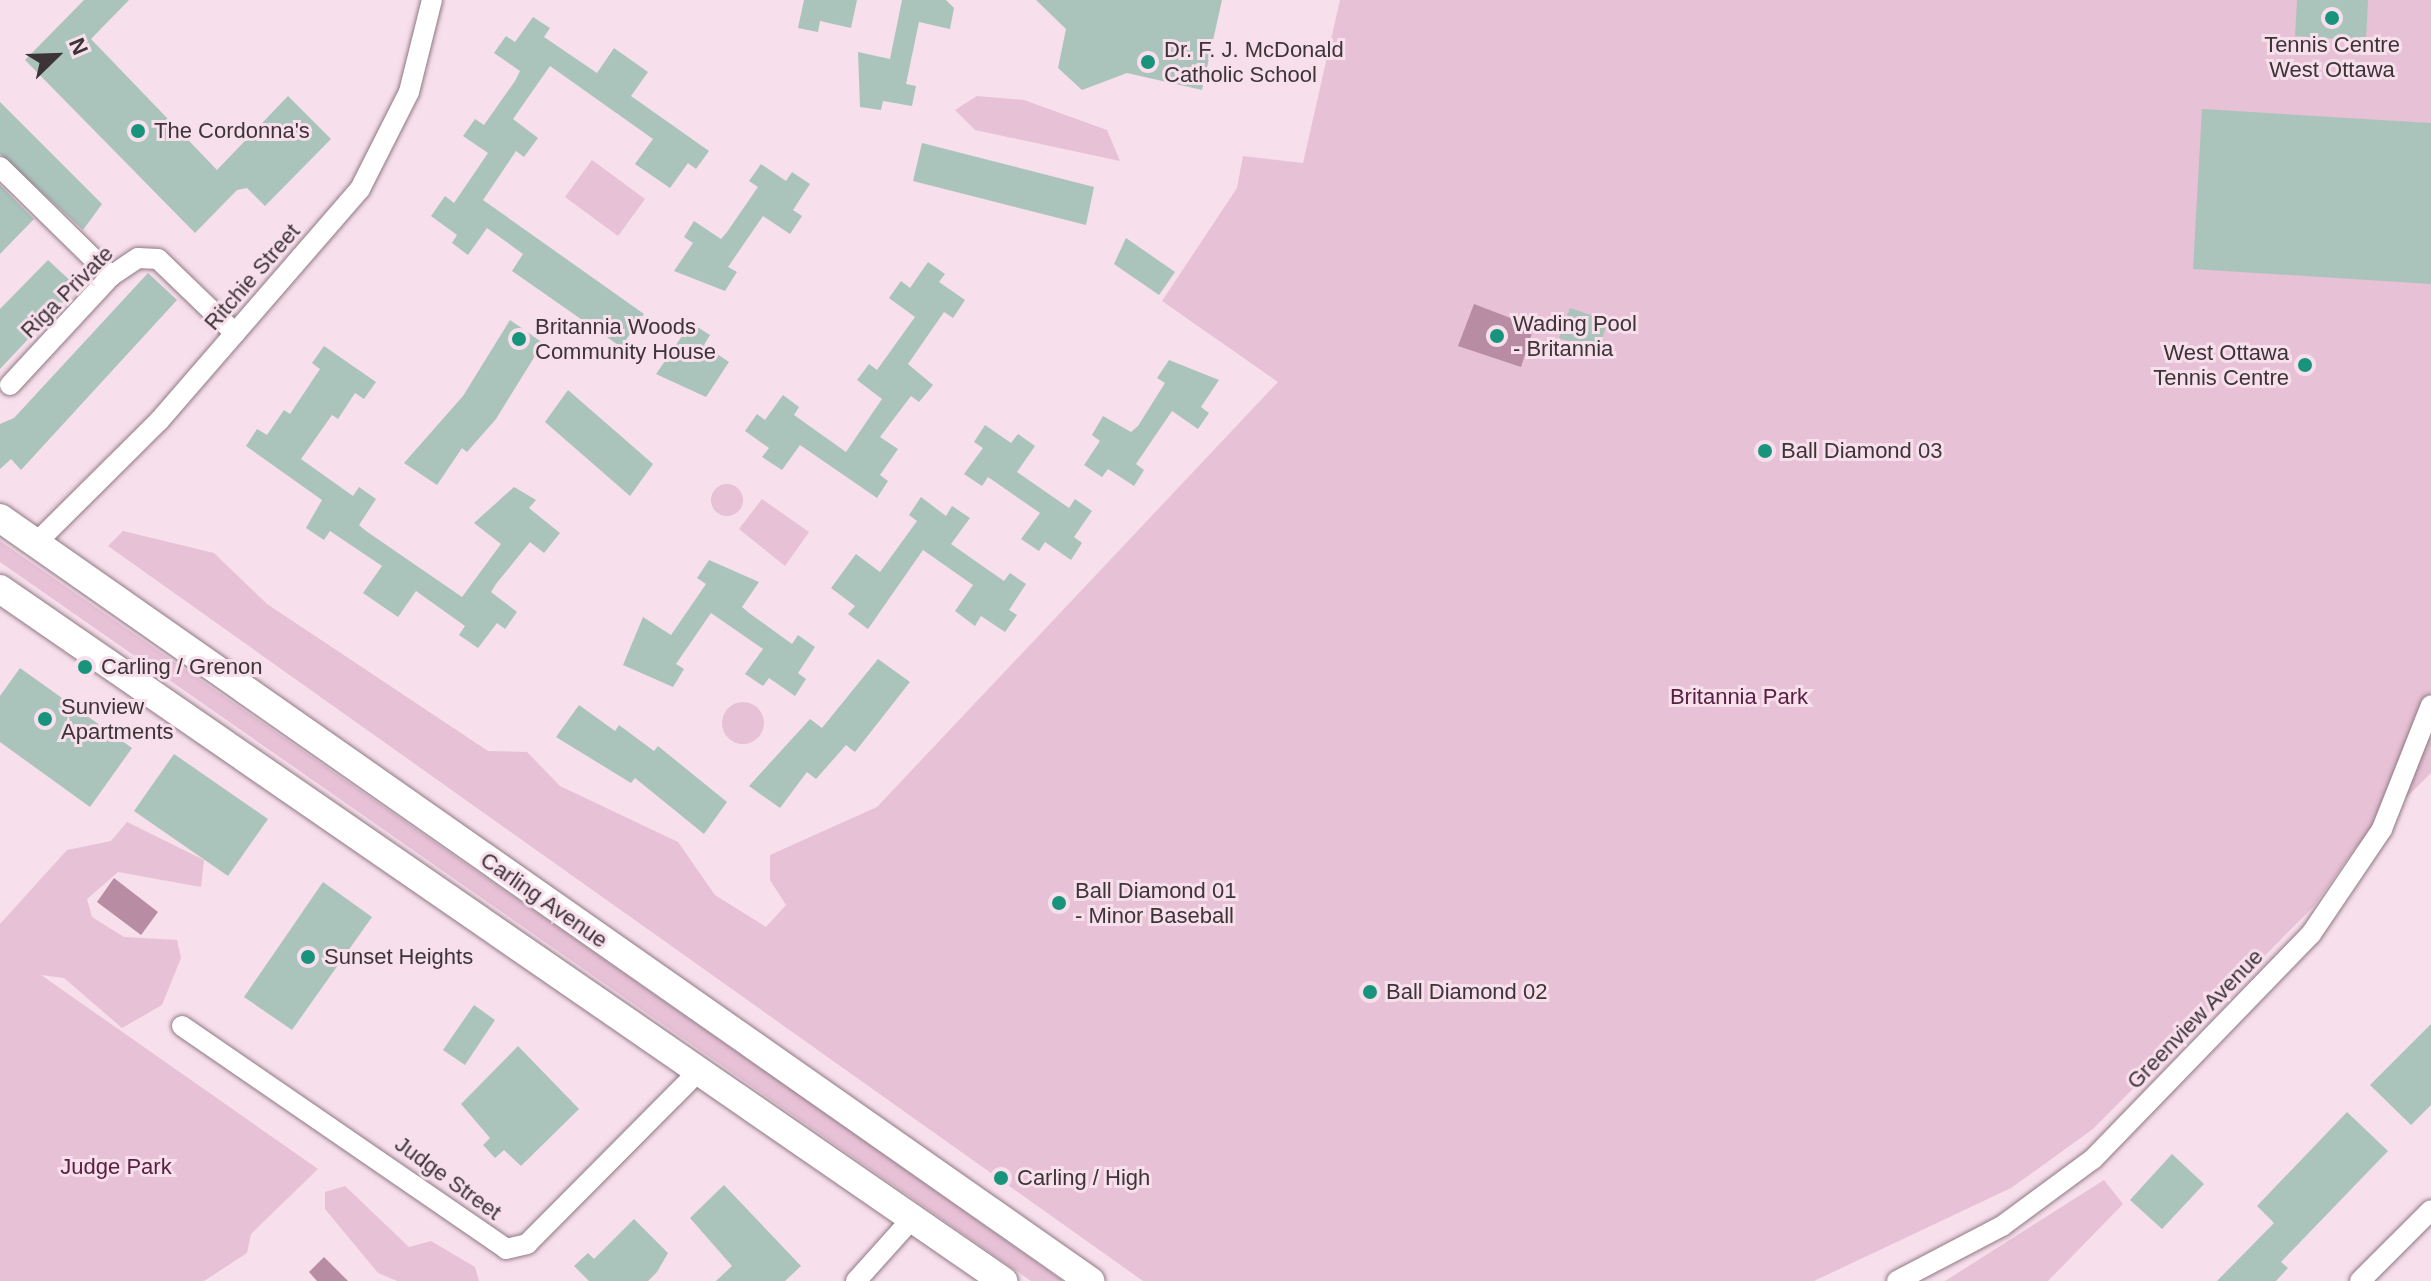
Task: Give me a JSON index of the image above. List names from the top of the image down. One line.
{"streets":{"main road":["Carling Avenue"],"street":["Ritchie Street","Riga Private","Greenview Avenue","Judge Street"]},"crossings":[["Ritchie Street","Riga Private"],["Ritchie Street","Carling Avenue"]],"parks":["Britannia Park","Judge Park"],"places":["Tennis Centre West Ottawa","Dr. F. J. McDonald Catholic School","The Cordonna's","Wading Pool - Britannia","Britannia Woods Community House","West Ottawa Tennis Centre","Ball Diamond 03","Carling / Grenon","Sunview Apartments","Ball Diamond 01 - Minor Baseball","Sunset Heights","Ball Diamond 02","Carling / High"],"north":"top right"}
